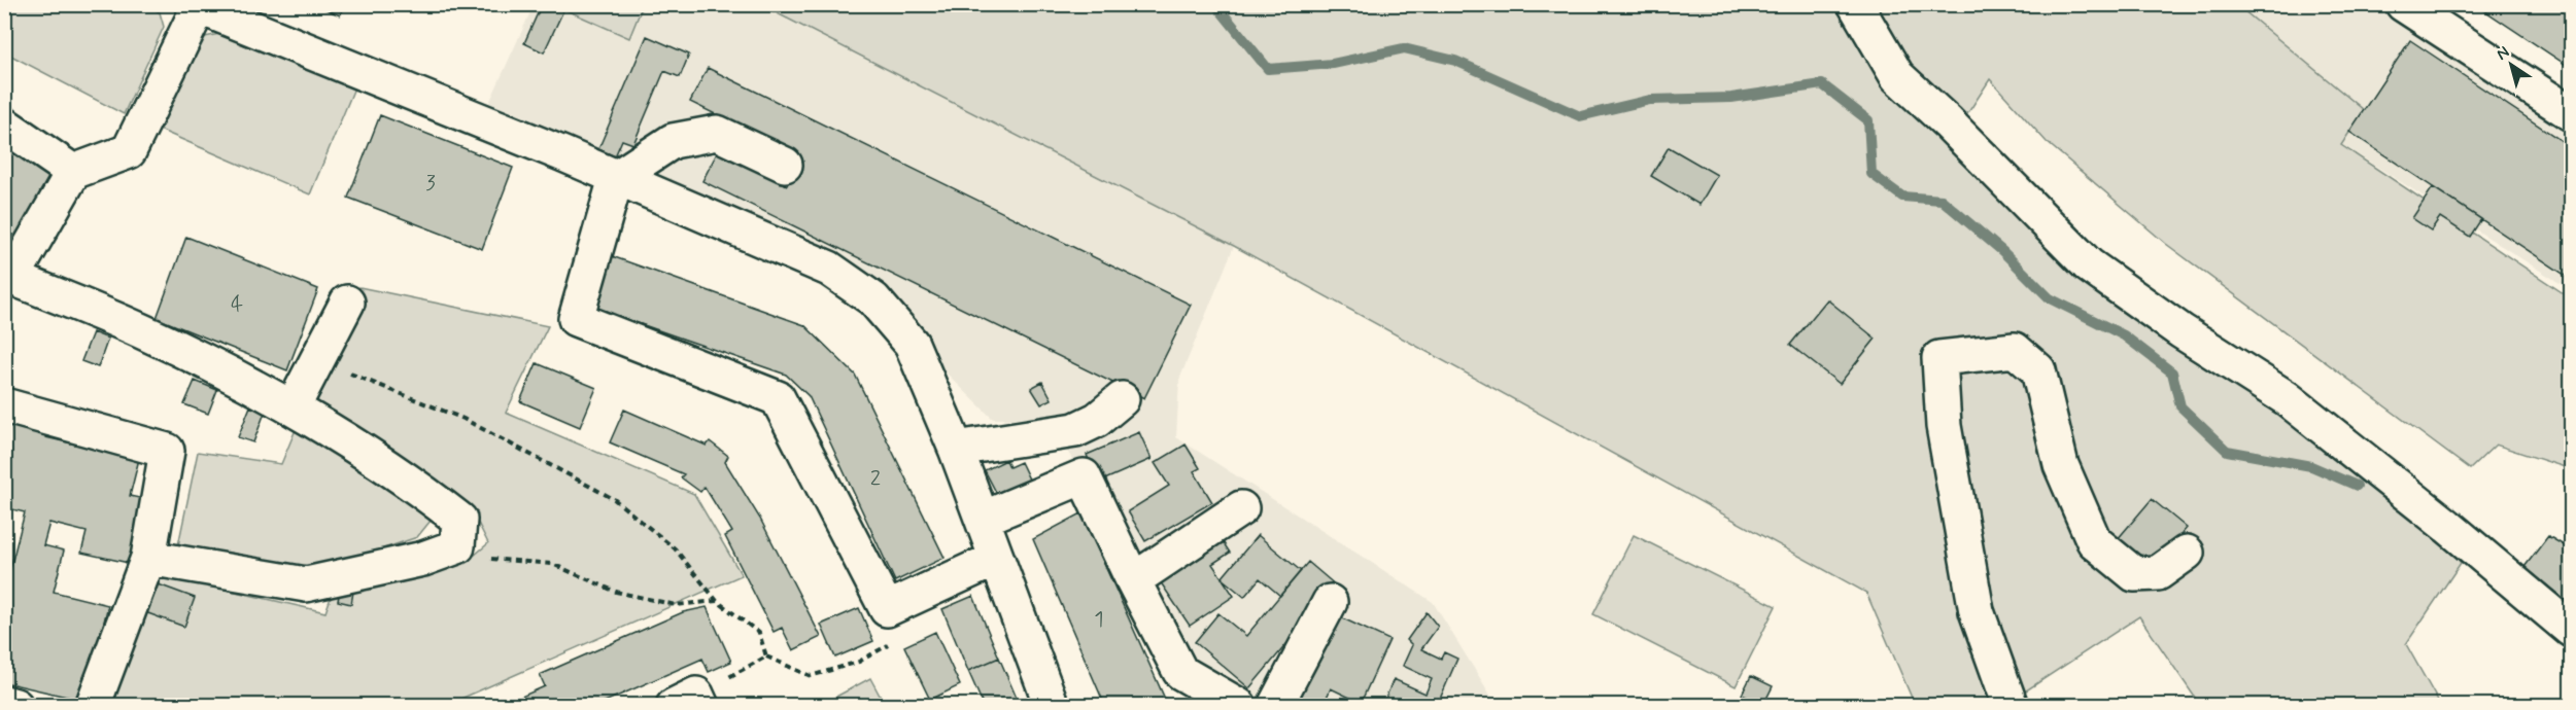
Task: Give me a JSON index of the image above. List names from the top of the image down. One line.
{"house_numbers":["3","4","2","1"],"north":"top left"}
